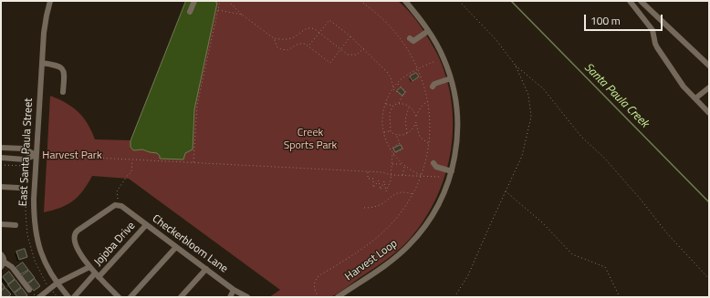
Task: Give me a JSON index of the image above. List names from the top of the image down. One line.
{"streets":{"street":["East Santa Paula Street","Jojoba Drive","Checkerbloom Lane","Harvest Loop"]},"crossings":[["Jojoba Drive","Checkerbloom Lane"]],"water":["Santa Paula Creek"],"parks":["Creek Sports Park","Harvest Park"],"scale_bar":"100 m"}
